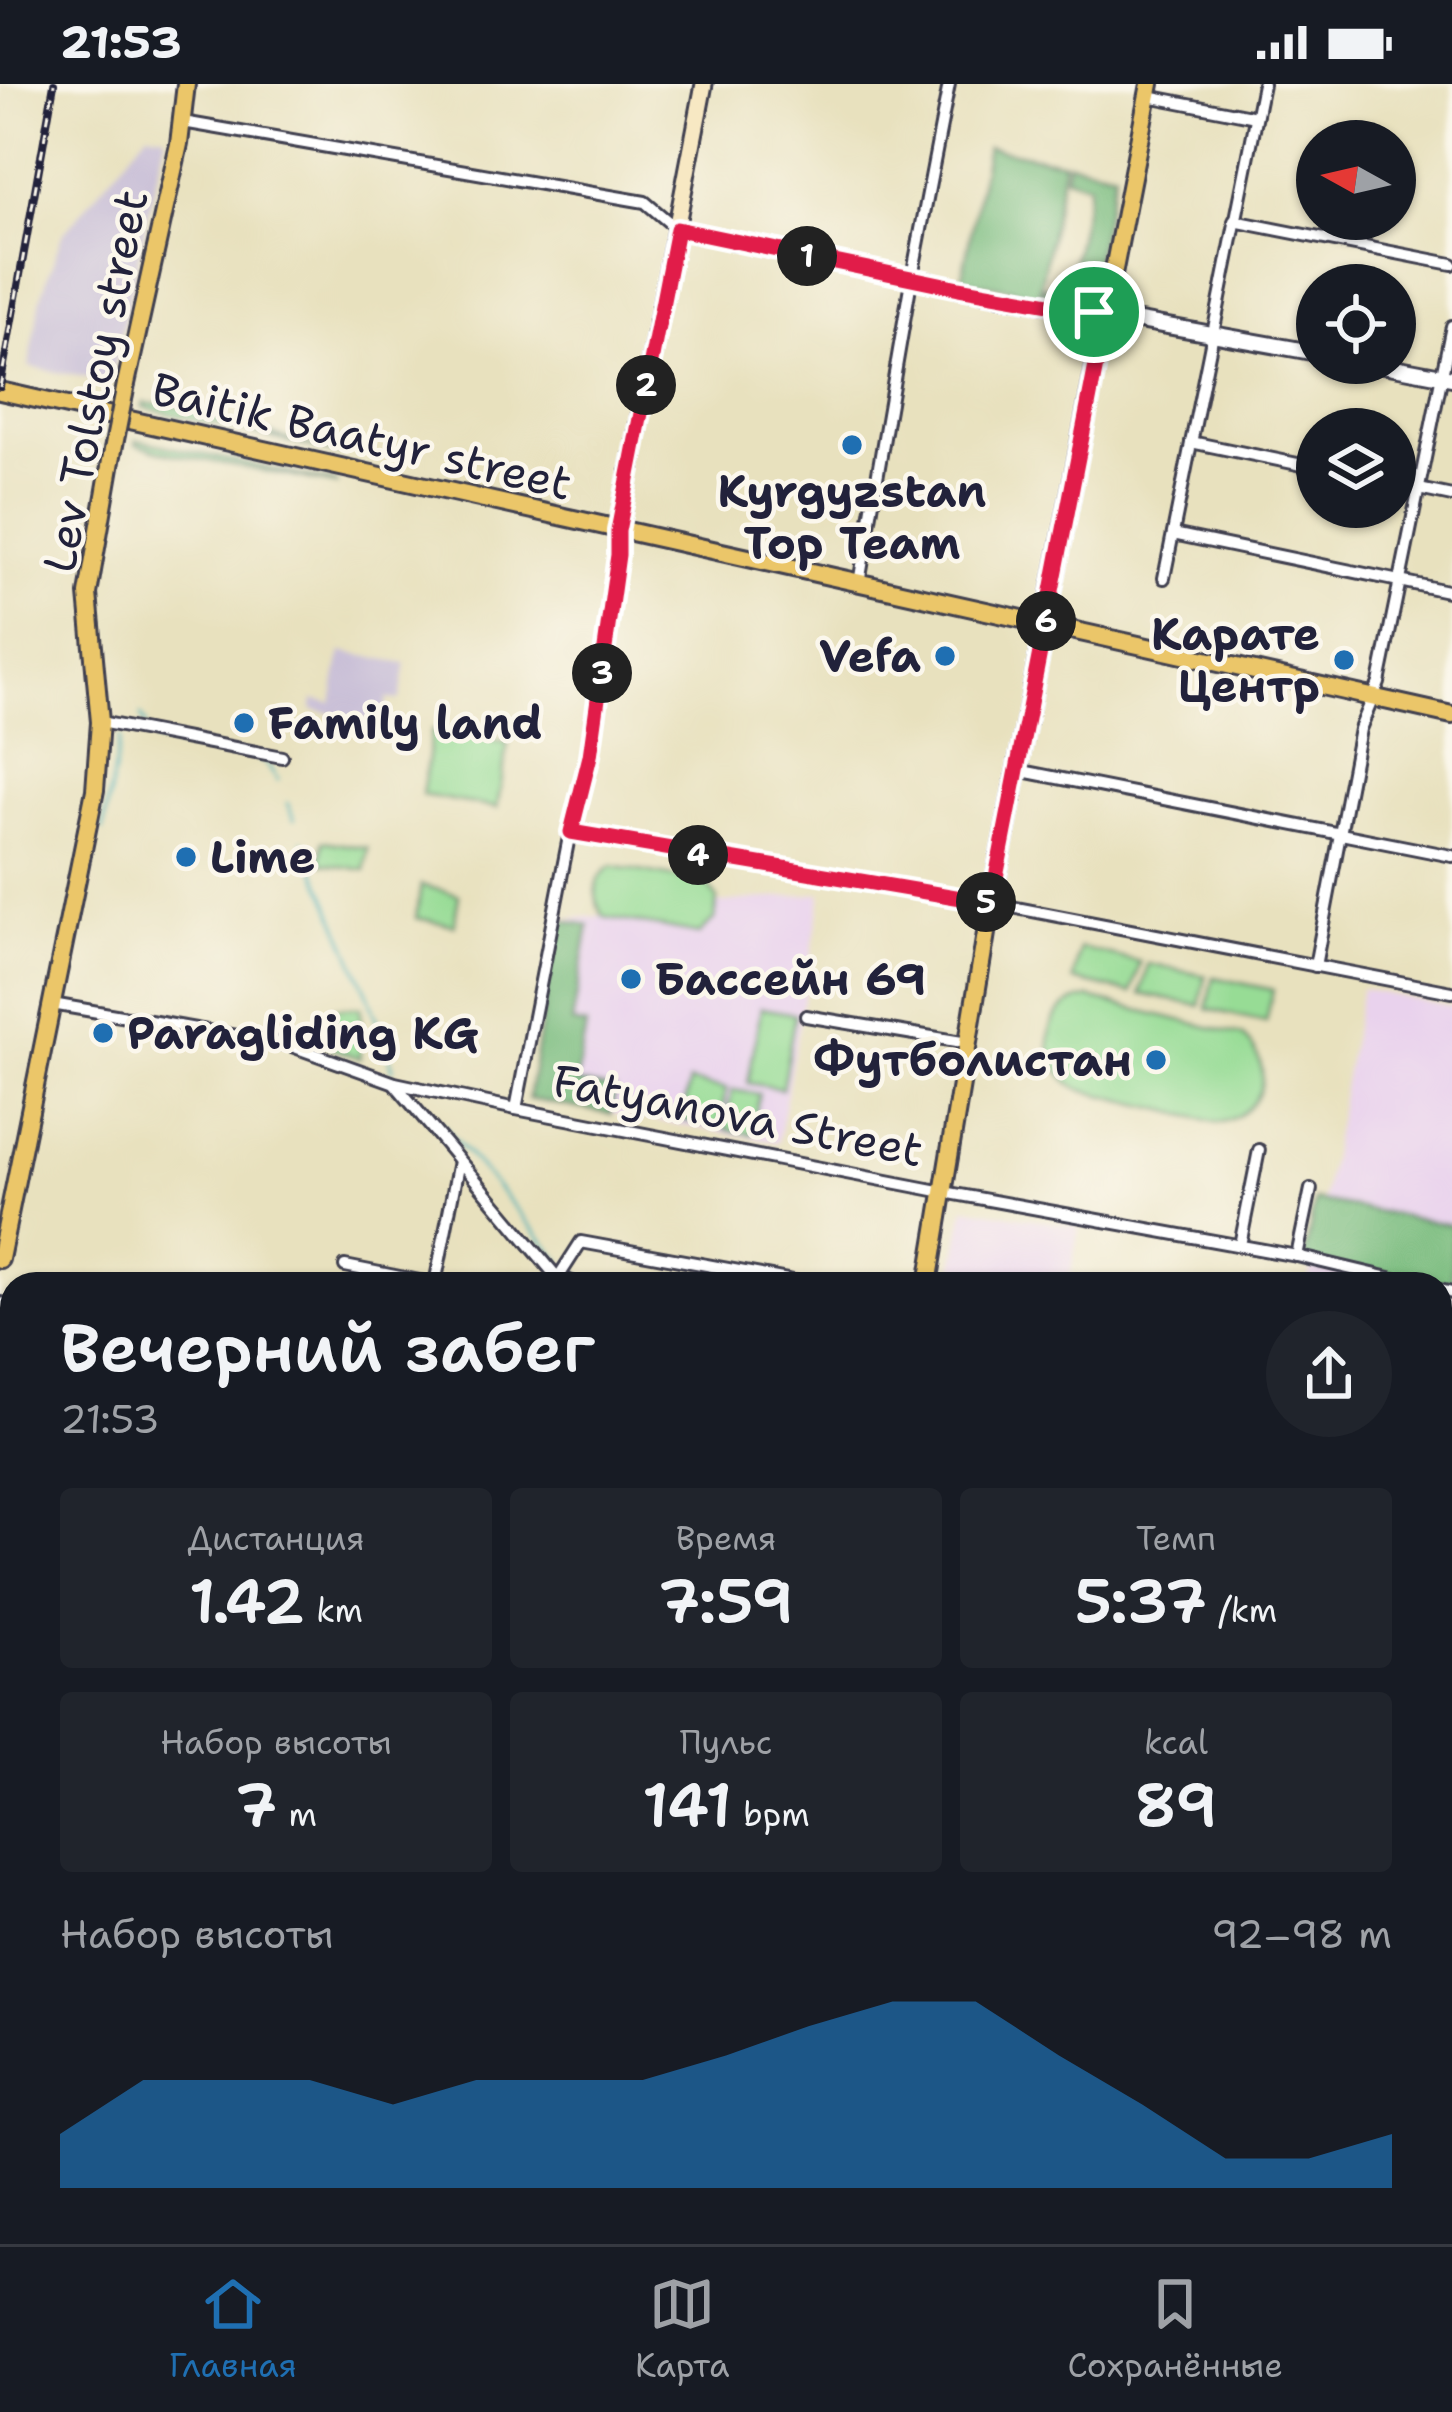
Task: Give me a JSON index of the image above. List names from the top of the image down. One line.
{"streets":{"main road":["Lev Tolstoy street","Baitik Baatyr street"],"street":["Fatyanova Street"]},"crossings":[["Lev Tolstoy street","Fatyanova Street"]],"places":["Kyrgyzstan Top Team","Vefa","Карате Центр","Family land","Lime","Бассейн 69","Paragliding KG","Футболистан"],"north":"left","page":{"status":"21:53","pins":["1","2","6","3","4","5"],"heading":["Вечерний забег","21:53"],"stats":[["Дистанция","1.42 km"],["Время","7:59"],["Темп","5:37 /km"],["Набор высоты","7 m"],["Пульс","141 bpm"],["kcal","89"]],"chart":["Набор высоты","92–98 m"],"tabs":["Главная","Карта","Сохранённые"]}}
